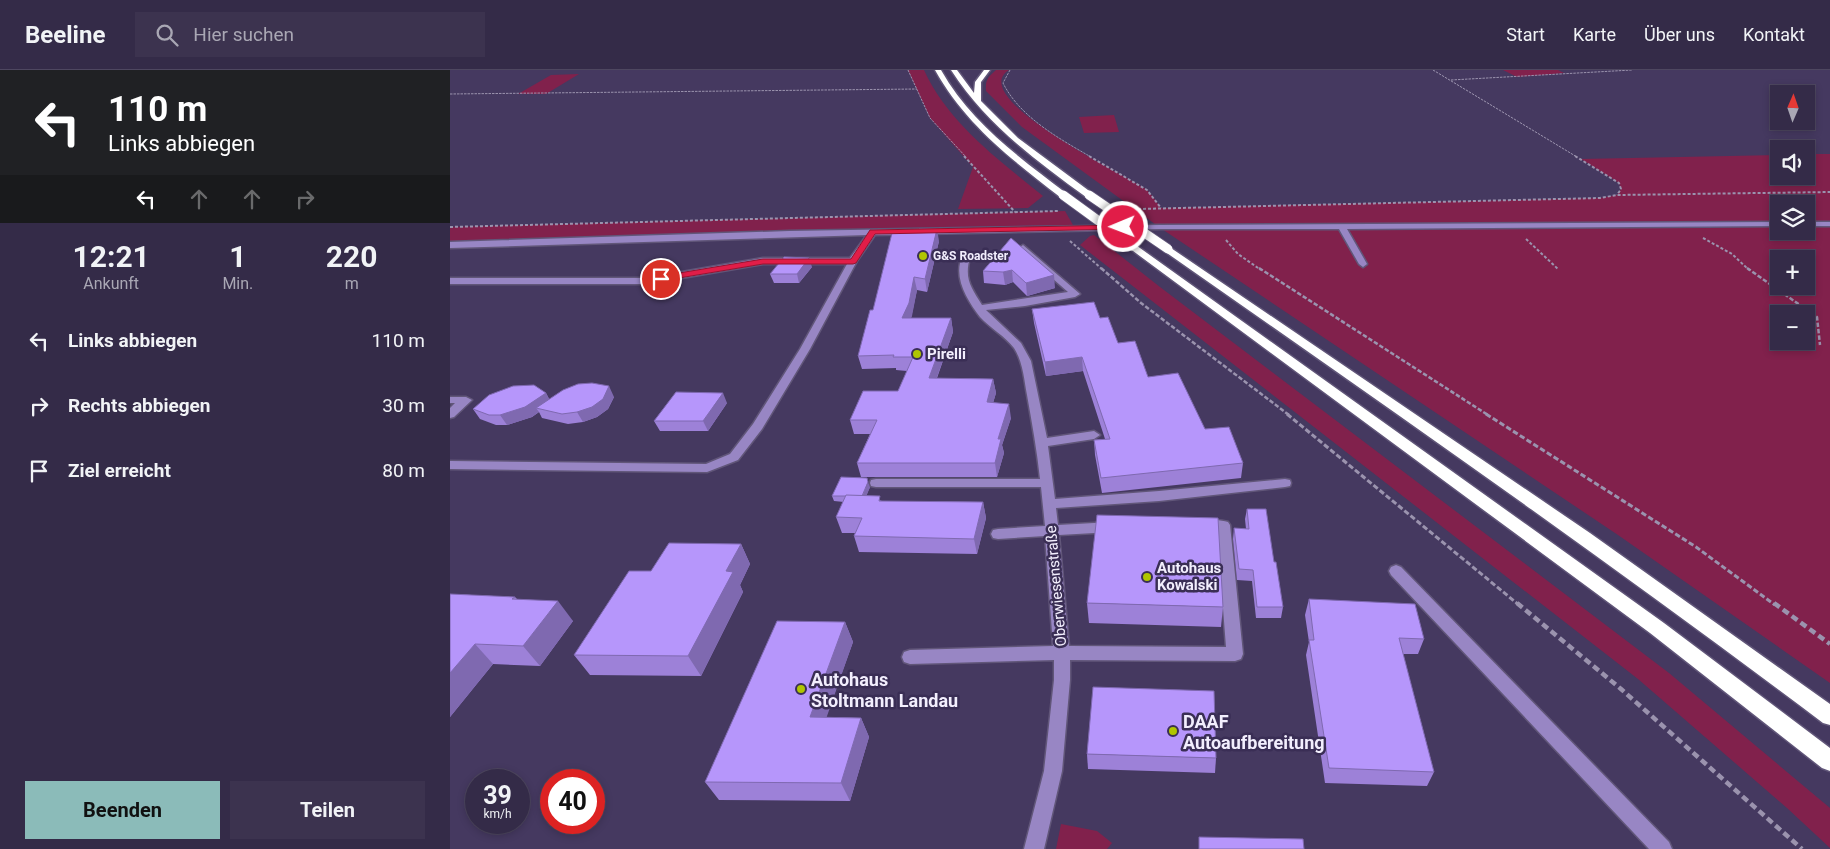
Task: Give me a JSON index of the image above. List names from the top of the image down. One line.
{"streets":{"street":["Oberwiesenstraße"]},"places":["G&S Roadster","Pirelli","Autohaus Kowalski","Autohaus Stoltmann Landau","DAAF Autoaufbereitung"],"north":"top","page":{"header":"Beeline","search":"Hier suchen","nav":["Start","Karte","Über uns","Kontakt"],"turn":["110 m","Links abbiegen"],"map_buttons":["+","−"],"eta":["12:21","Ankunft","1","Min.","220","m"],"list":[{"name":"Links abbiegen","value":"110 m"},{"name":"Rechts abbiegen","value":"30 m"},{"name":"Ziel erreicht","value":"80 m"}],"speed":"39 km/h","limit":"40","buttons":["Beenden","Teilen"]}}
